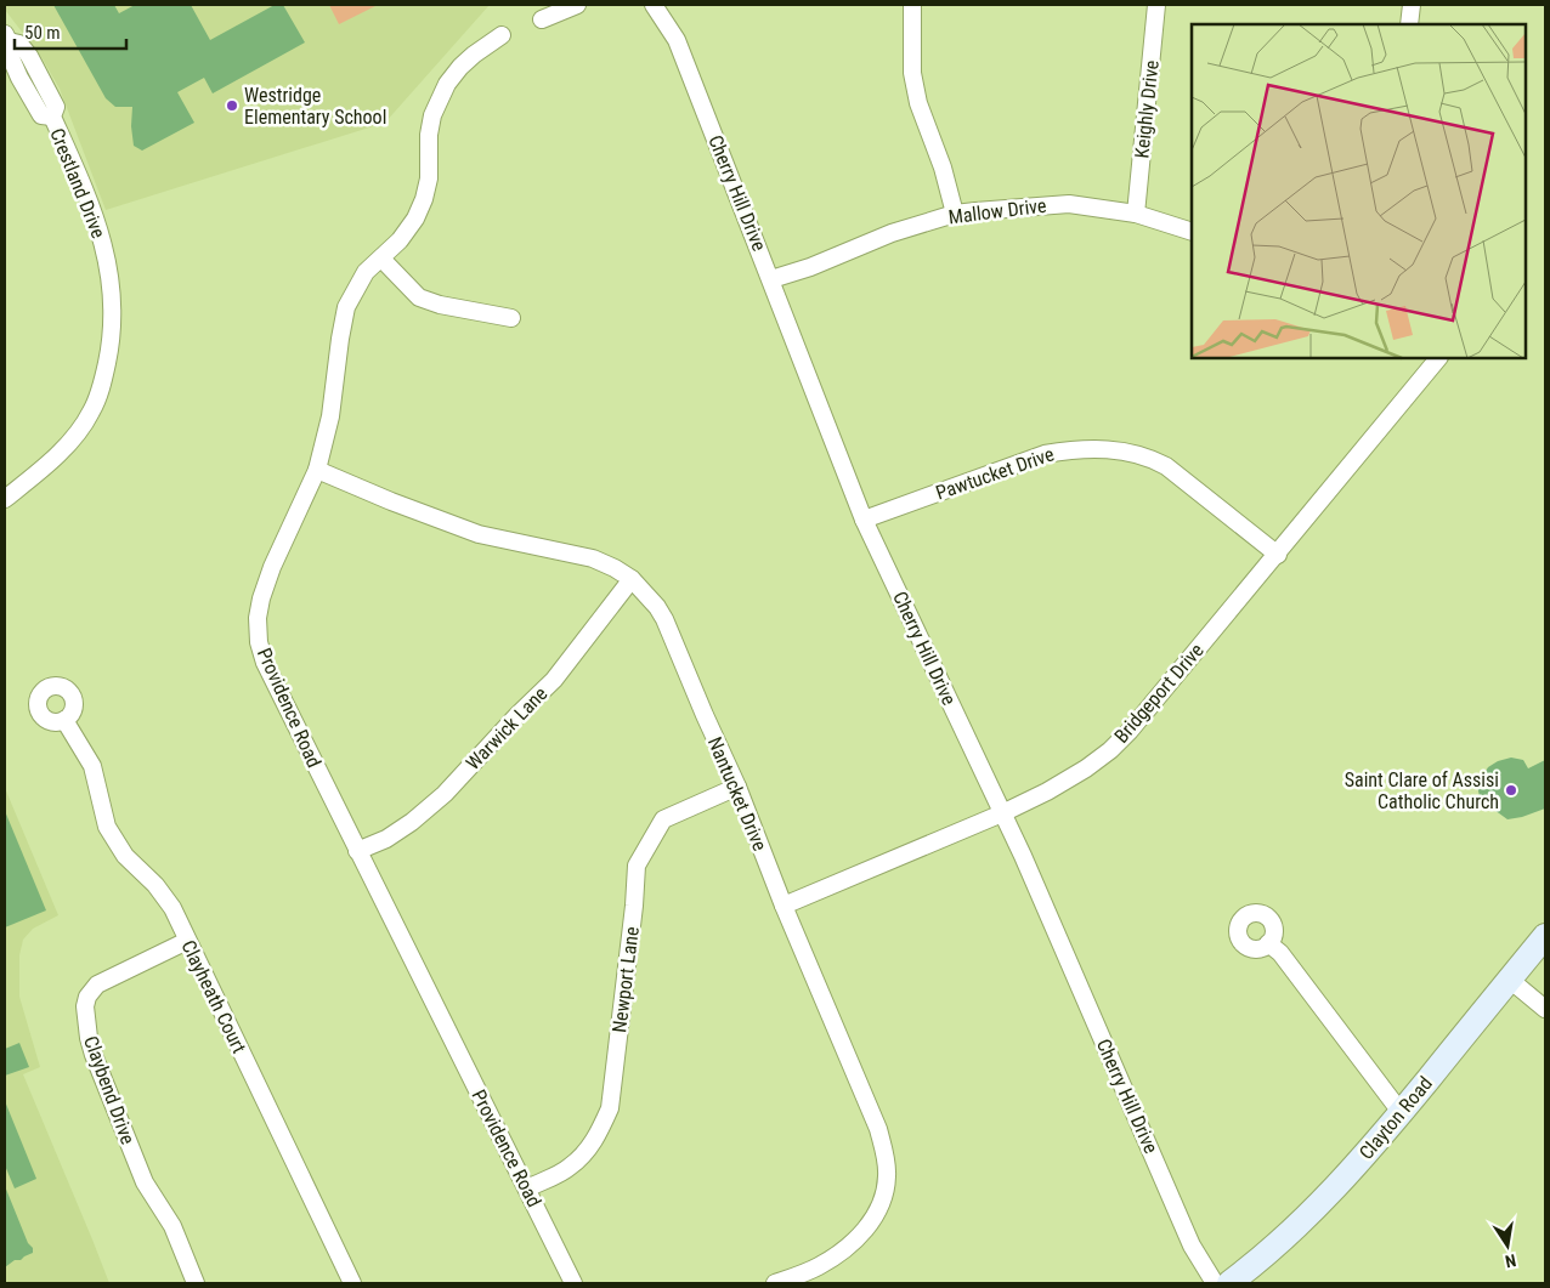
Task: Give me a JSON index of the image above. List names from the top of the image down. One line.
{"streets":{"main road":["Clayton Road"],"street":["Keighly Drive","Crestland Drive","Cherry Hill Drive","Mallow Drive","Pawtucket Drive","Bridgeport Drive","Providence Road","Warwick Lane","Nantucket Drive","Newport Lane","Clayheath Court","Claybend Drive"]},"crossings":[["Keighly Drive","Mallow Drive"],["Cherry Hill Drive","Mallow Drive"],["Cherry Hill Drive","Pawtucket Drive"],["Cherry Hill Drive","Bridgeport Drive"],["Pawtucket Drive","Bridgeport Drive"],["Bridgeport Drive","Nantucket Drive"],["Providence Road","Warwick Lane"],["Providence Road","Nantucket Drive"],["Providence Road","Newport Lane"],["Warwick Lane","Nantucket Drive"],["Nantucket Drive","Newport Lane"],["Clayheath Court","Claybend Drive"]],"places":["Westridge Elementary School","Saint Clare of Assisi Catholic Church"],"scale_bar":"50 m","north":"bottom"}
